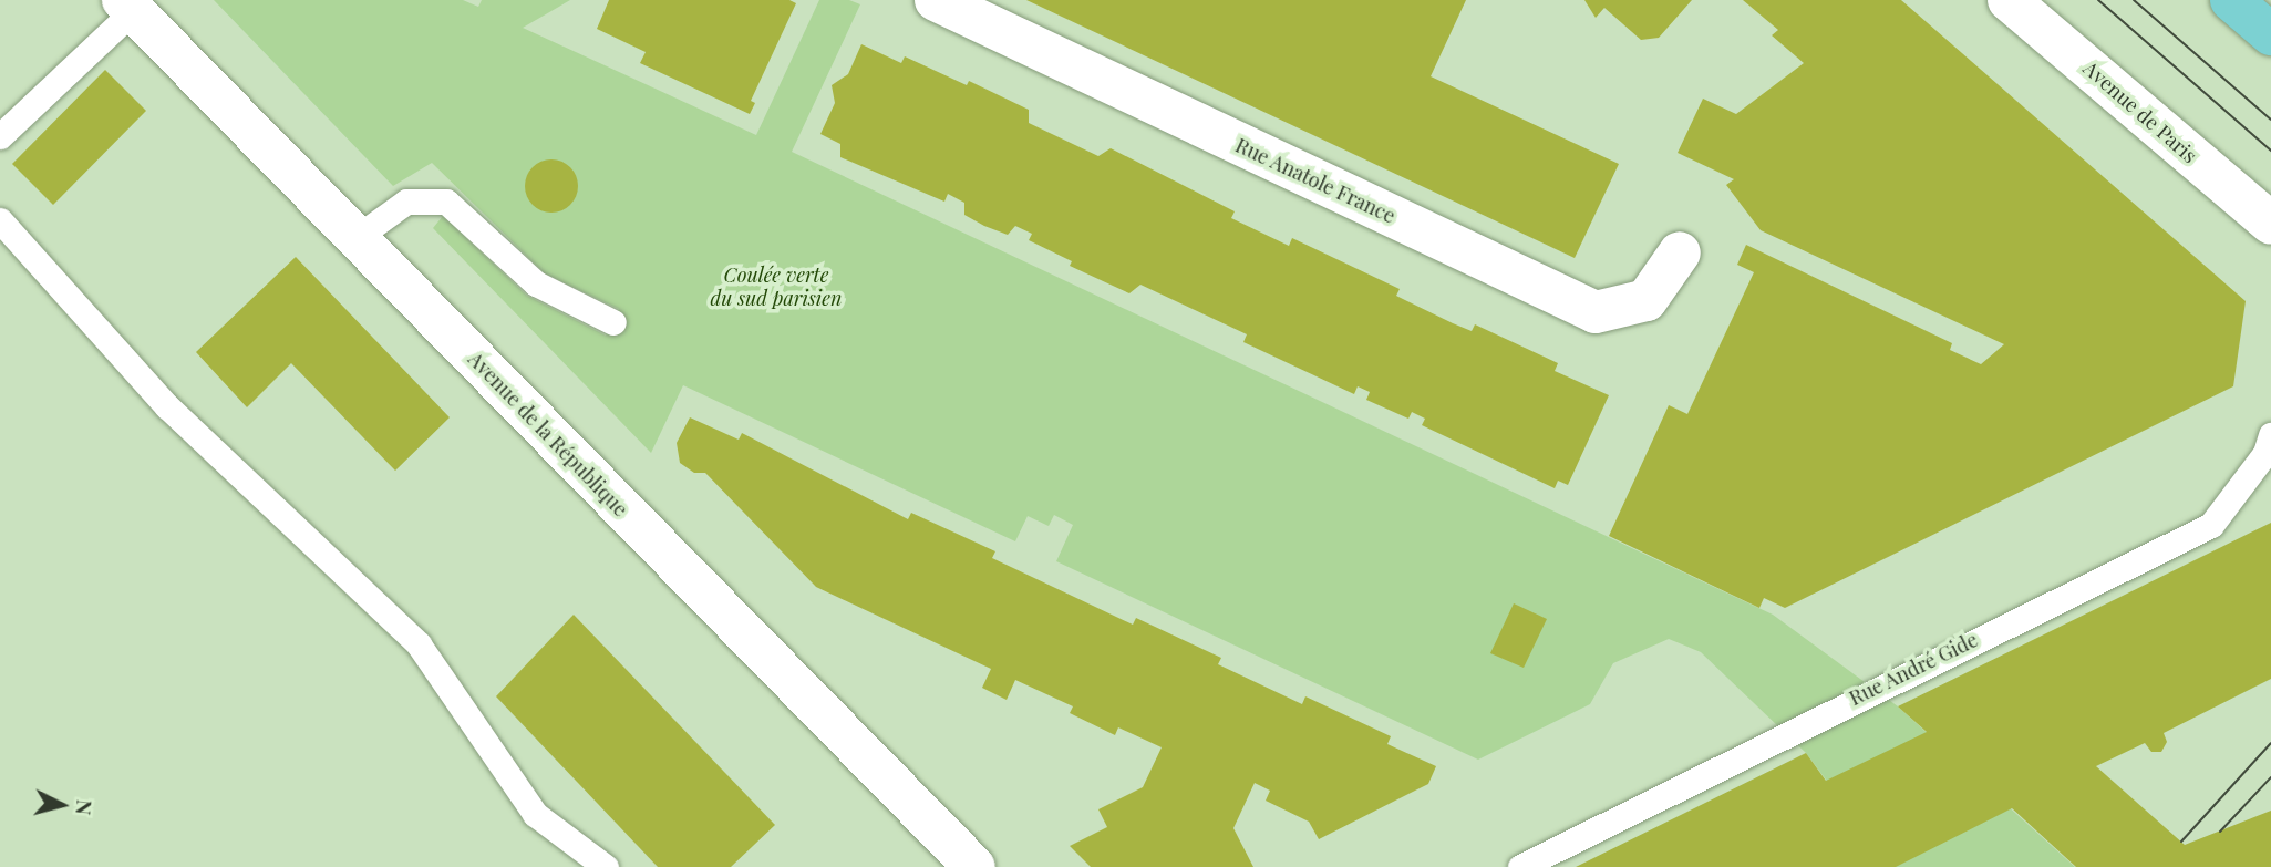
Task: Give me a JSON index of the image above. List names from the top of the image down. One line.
{"streets":{"main road":["Avenue de Paris","Rue Anatole France","Avenue de la République"],"lane":["Rue André Gide"]},"parks":["Coulée verte du sud parisien"],"north":"right"}
